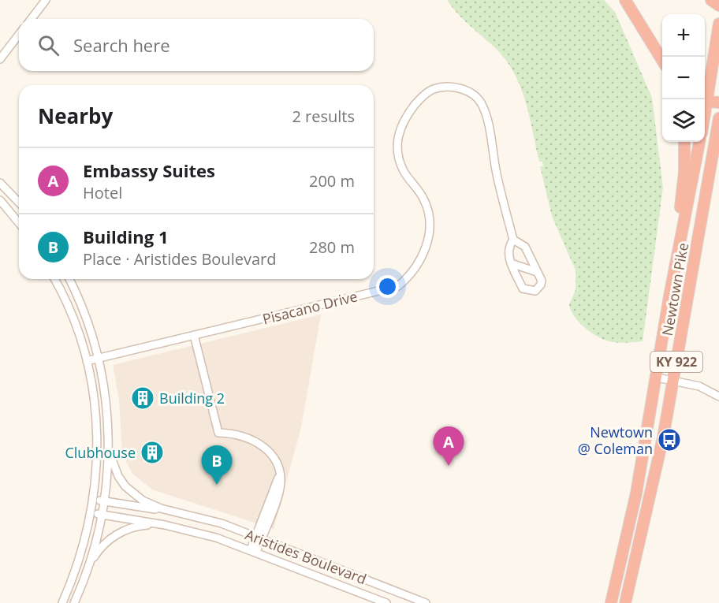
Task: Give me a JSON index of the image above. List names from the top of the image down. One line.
{"streets":{"highway":["Newtown Pike","KY 922"],"street":["Pisacano Drive","Aristides Boulevard"]},"places":{"building":["Building 2","Clubhouse"],"bus stop":["Newtown @ Coleman"]},"page":{"map_buttons":["+","−"],"search":"Search here","heading":["Nearby","2 results"],"list":[{"mark":"A","name":"Embassy Suites","note":"Hotel","value":"200 m"},{"mark":"B","name":"Building 1","note":"Place · Aristides Boulevard","value":"280 m"}],"pins":["A","B"]}}
